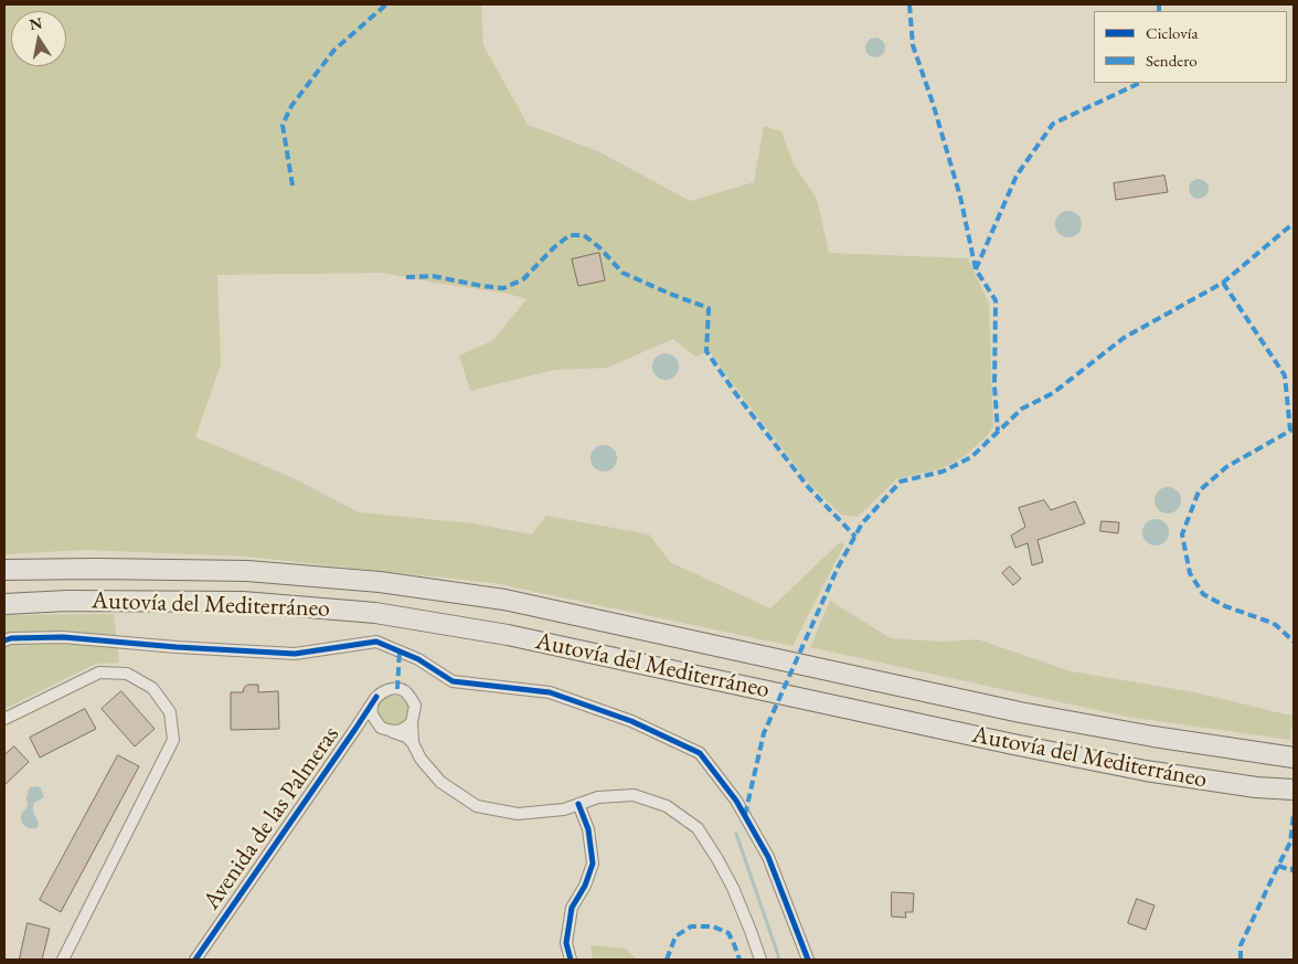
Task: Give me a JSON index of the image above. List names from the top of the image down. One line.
{"streets":{"highway":["Autovía del Mediterráneo"],"street":["Avenida de las Palmeras"]},"legend":["Ciclovía","Sendero"],"north":"top"}
